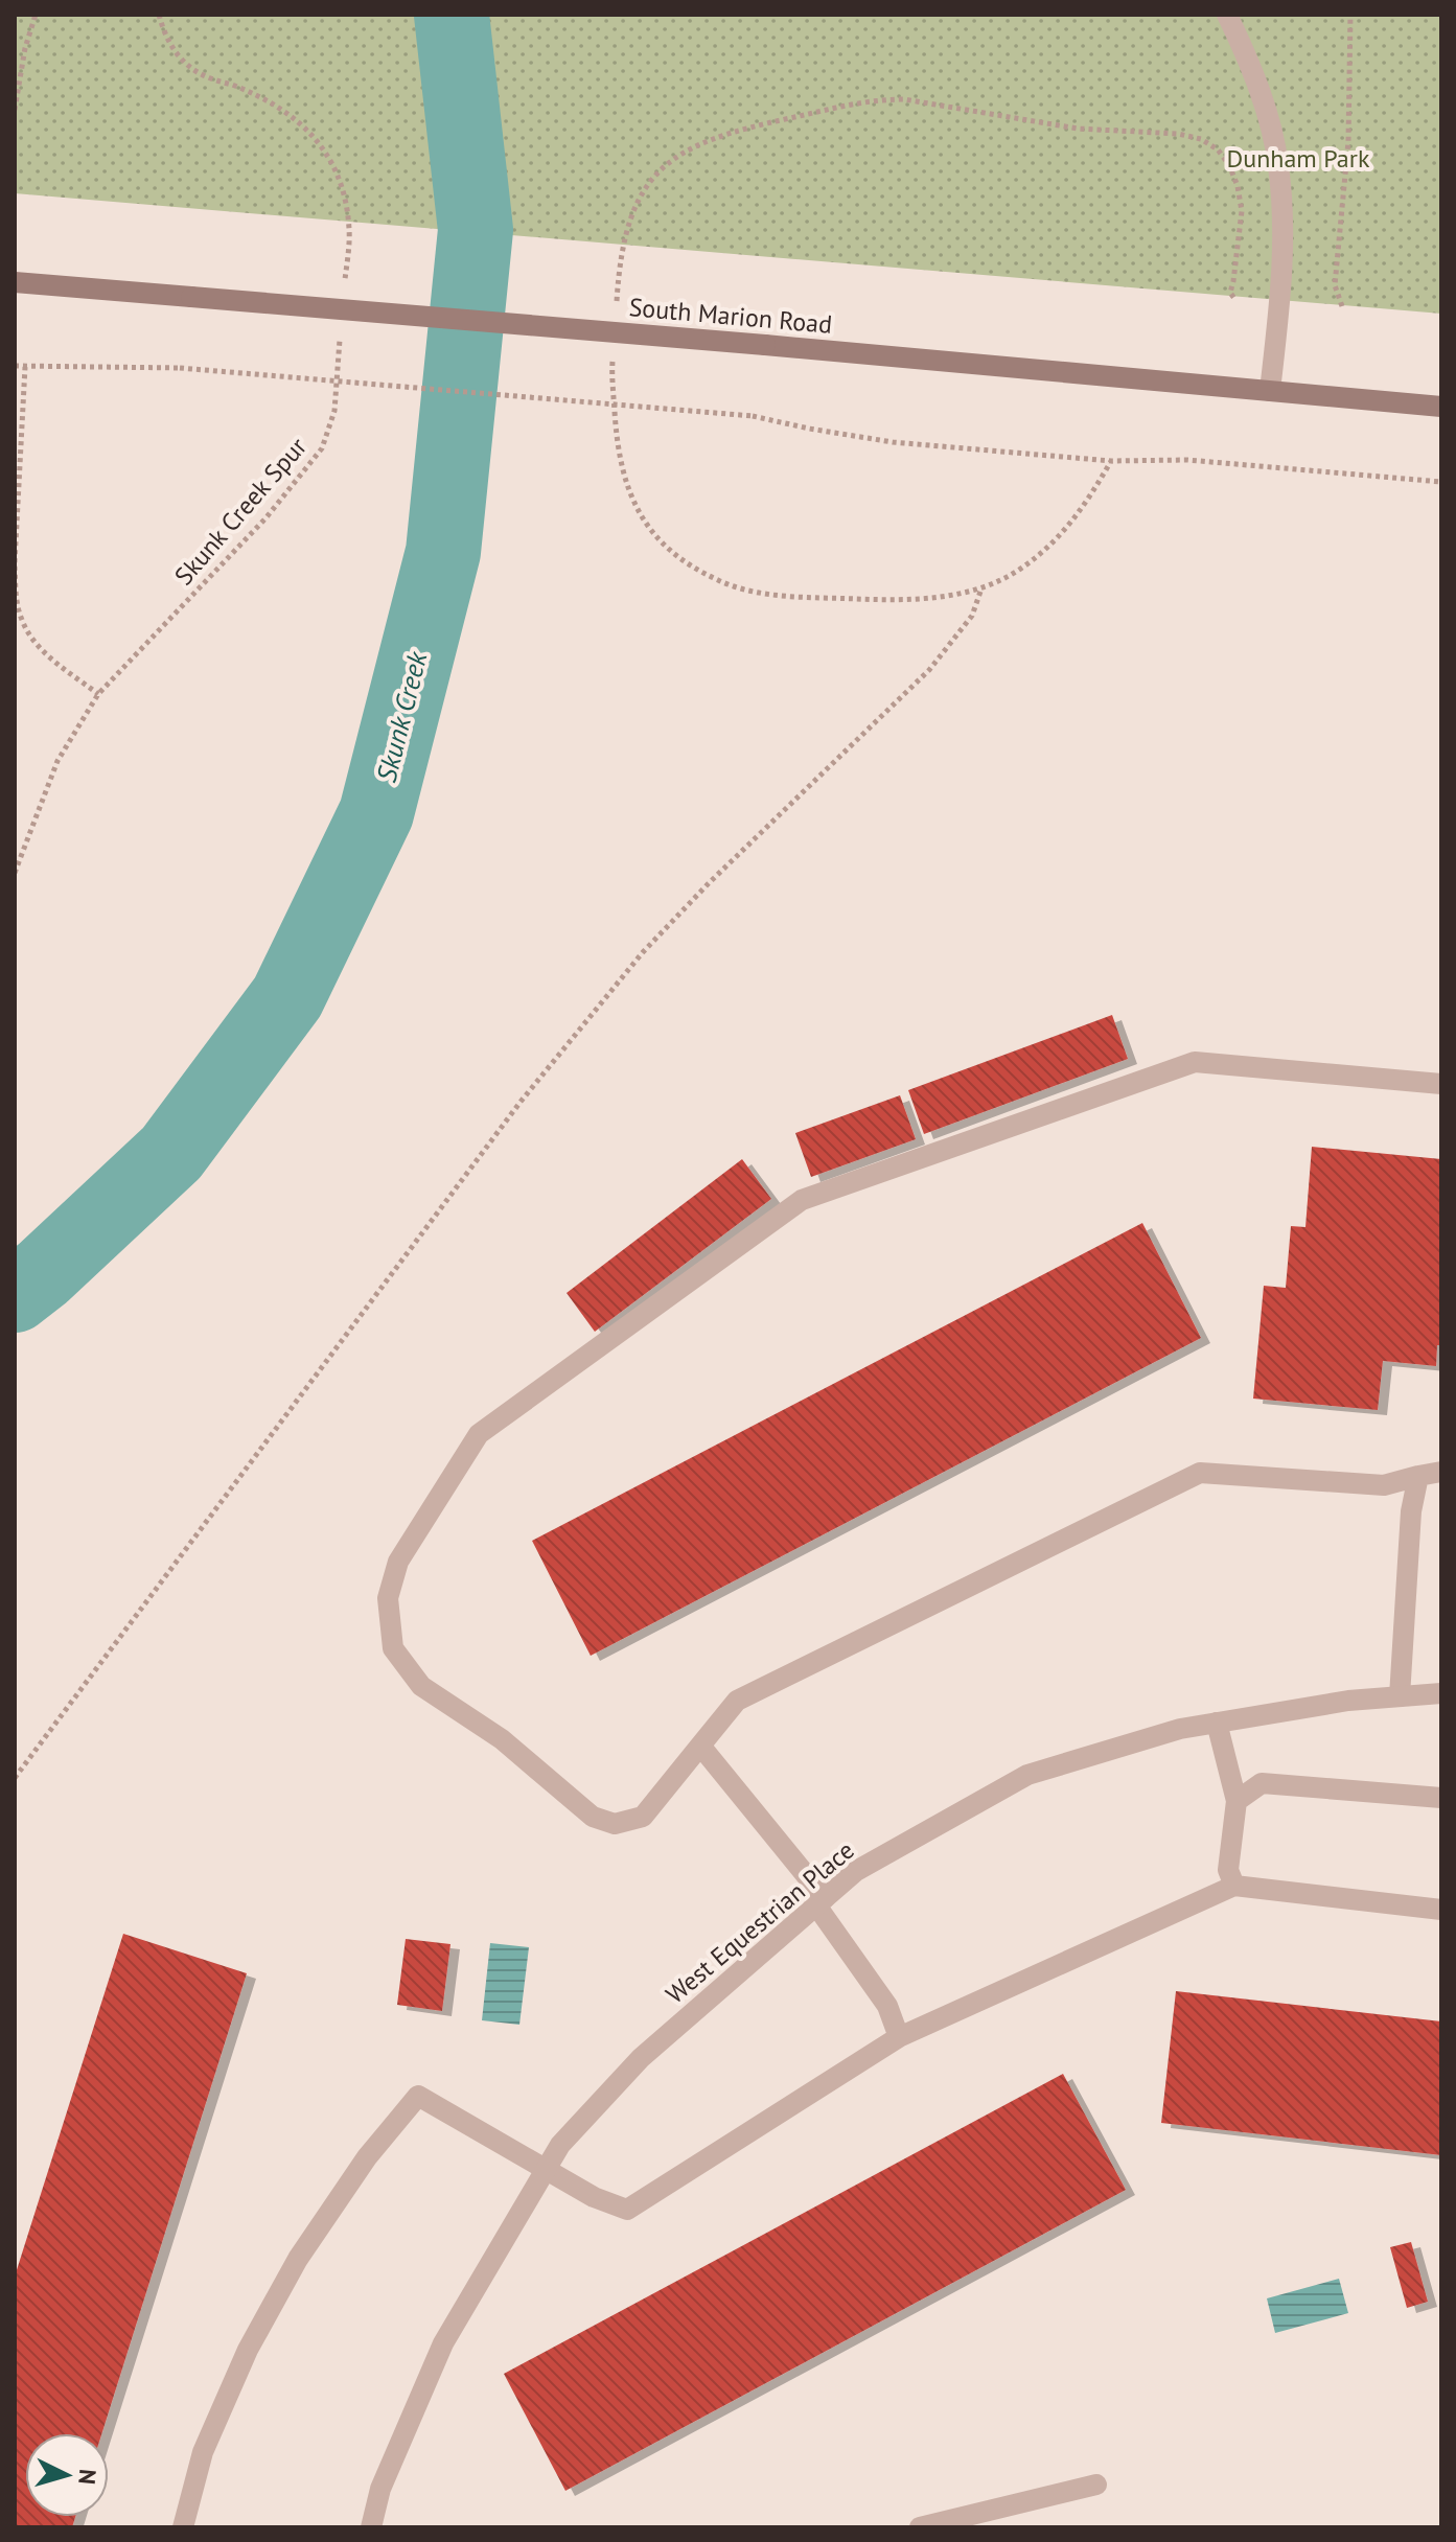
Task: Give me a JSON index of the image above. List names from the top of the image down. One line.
{"streets":{"main road":["South Marion Road"],"street":["West Equestrian Place"],"path":["Skunk Creek Spur"]},"water":["Skunk Creek"],"parks":["Dunham Park"],"north":"right"}
